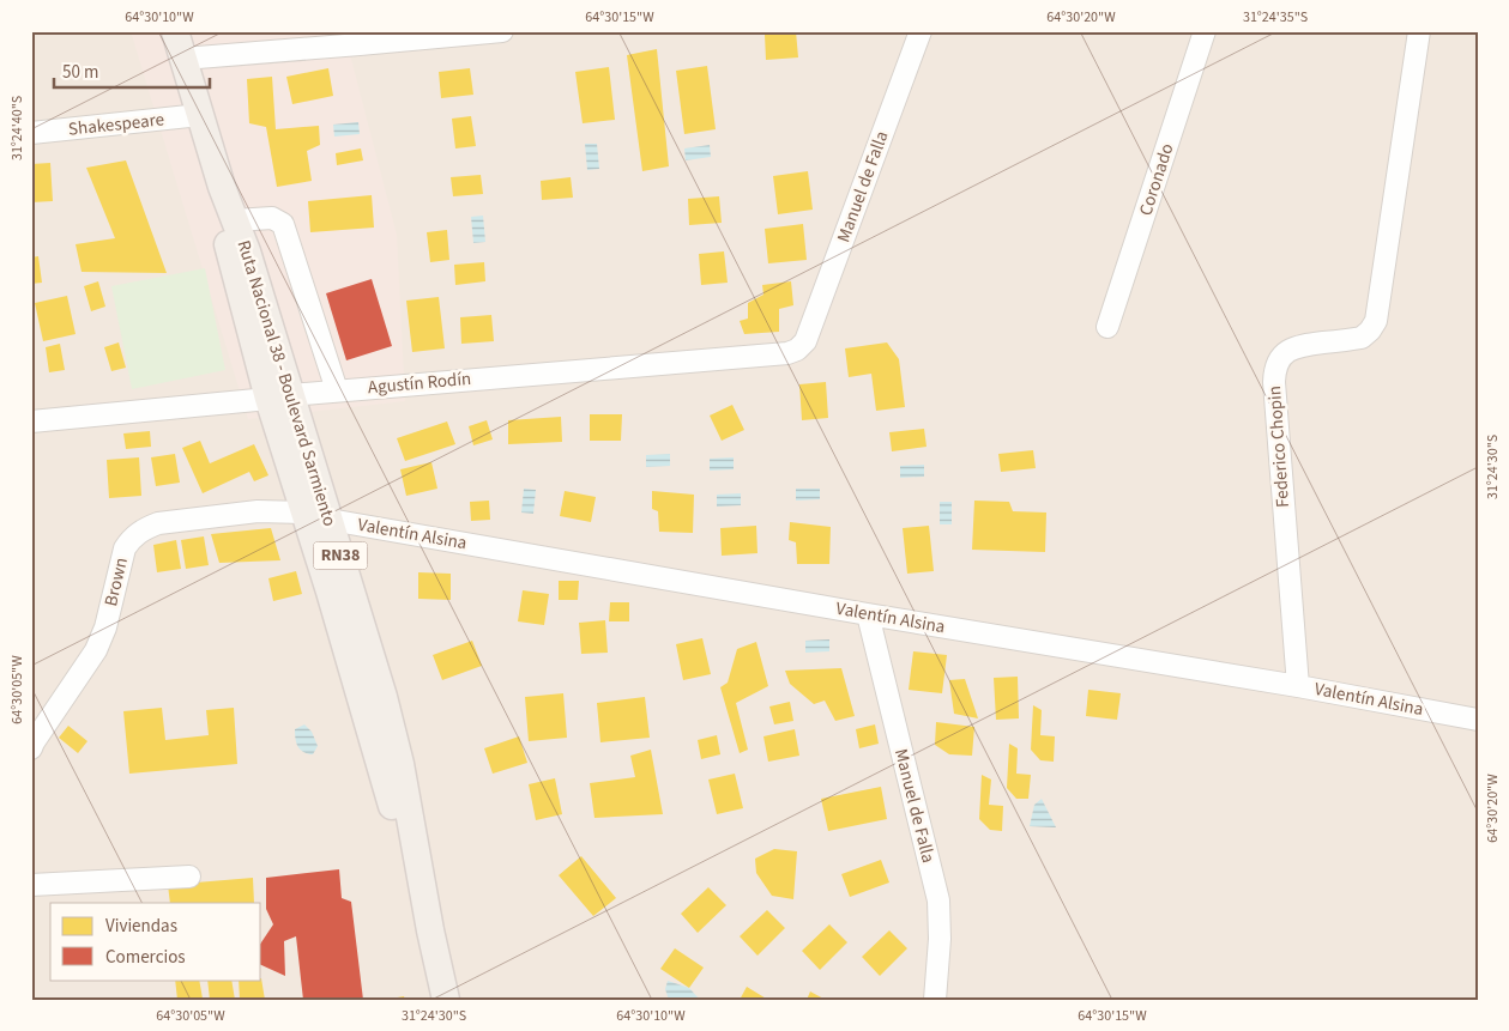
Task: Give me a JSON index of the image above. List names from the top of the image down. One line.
{"streets":{"main road":["Ruta Nacional 38 - Boulevard Sarmiento","RN38"],"street":["Shakespeare","Coronado","Manuel de Falla","Agustín Rodín","Federico Chopin","Valentín Alsina","Brown"]},"crossings":[["Shakespeare","Ruta Nacional 38 - Boulevard Sarmiento"],["Manuel de Falla","Agustín Rodín"],["Manuel de Falla","Valentín Alsina"],["Ruta Nacional 38 - Boulevard Sarmiento","Agustín Rodín"],["Ruta Nacional 38 - Boulevard Sarmiento","Valentín Alsina"],["Ruta Nacional 38 - Boulevard Sarmiento","Brown"],["Federico Chopin","Valentín Alsina"],["Valentín Alsina","Brown"]],"legend":["Viviendas","Comercios"],"scale_bar":"50 m","coordinates":["64°30'10\"W","64°30'15\"W","64°30'20\"W","31°24'35\"S","31°24'40\"S","31°24'30\"S","64°30'05\"W"]}
